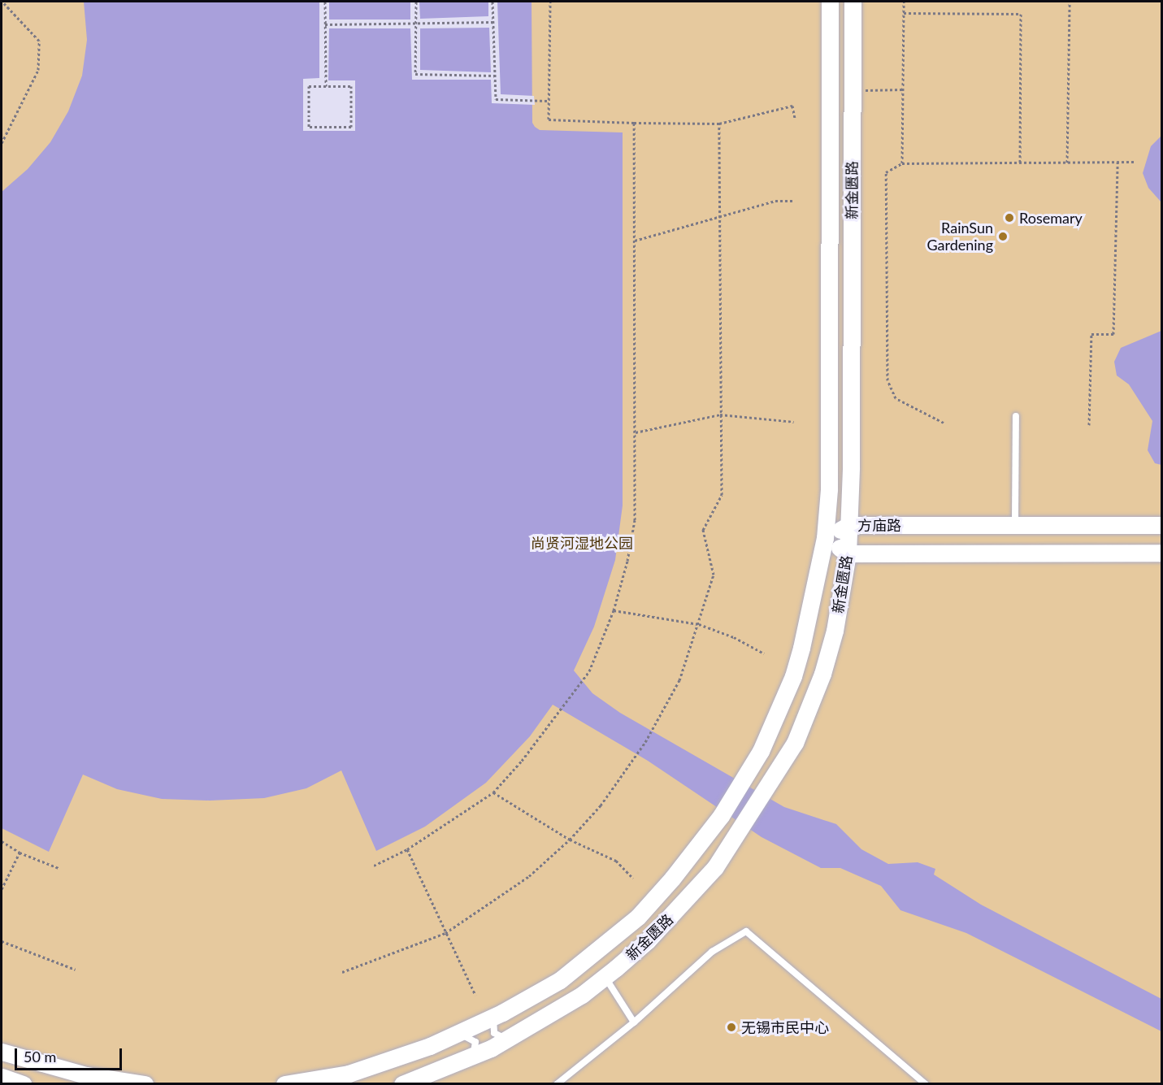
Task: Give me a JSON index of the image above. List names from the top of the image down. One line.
{"streets":{"street":["新金匮路","方庙路"]},"crossings":[["新金匮路","方庙路"]],"parks":["尚贤河湿地公园"],"places":["Rosemary","RainSun Gardening","无锡市民中心"],"scale_bar":"50 m"}
